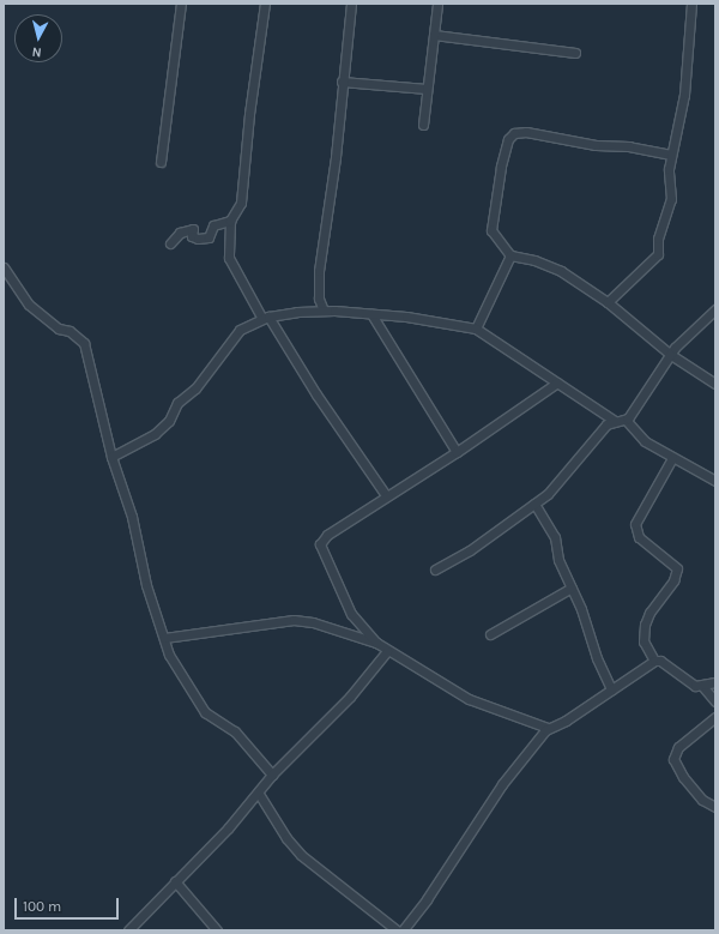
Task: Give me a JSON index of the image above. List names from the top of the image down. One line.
{"scale_bar":"100 m","north":"bottom"}
